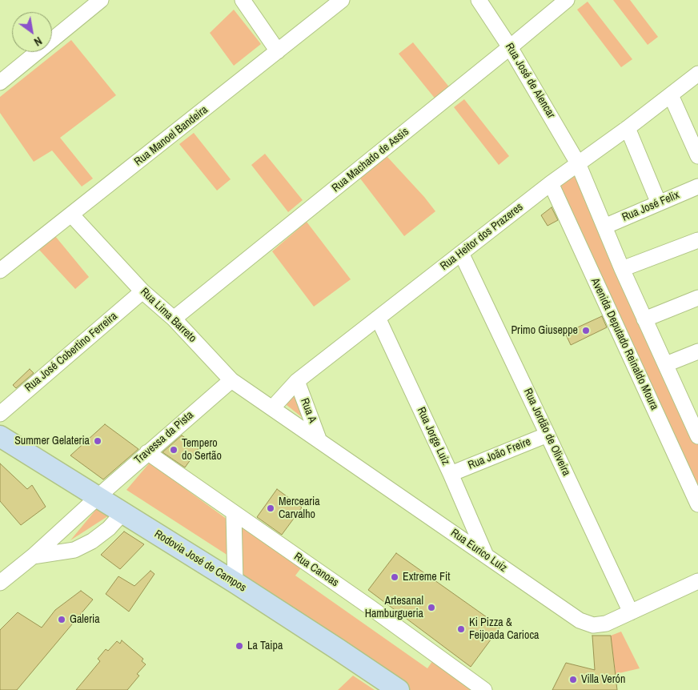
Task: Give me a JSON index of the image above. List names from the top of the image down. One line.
{"streets":{"main road":["Rodovia José de Campos"],"street":["Rua José de Alencar","Rua Manoel Bandeira","Rua Machado de Assis","Rua José Felix","Rua Heitor dos Prazeres","Rua Lima Barreto","Avenida Deputado Reinaldo Moura","Rua José Cobertino Ferreira","Rua A","Rua Jordão de Oliveira","Rua Jorge Luiz","Travessa da Pista","Rua João Freire","Rua Eurico Luiz","Rua Canoas"]},"crossings":[["Rua José de Alencar","Rua Machado de Assis"],["Rua José de Alencar","Rua Heitor dos Prazeres"],["Rua Manoel Bandeira","Rua Lima Barreto"],["Rua Machado de Assis","Rua Lima Barreto"],["Rua Heitor dos Prazeres","Rua Lima Barreto"],["Rua Heitor dos Prazeres","Avenida Deputado Reinaldo Moura"],["Rua Heitor dos Prazeres","Rua A"],["Rua Heitor dos Prazeres","Rua Jordão de Oliveira"],["Rua Heitor dos Prazeres","Rua Jorge Luiz"],["Rua Heitor dos Prazeres","Rua Eurico Luiz"],["Rua Lima Barreto","Rua José Cobertino Ferreira"],["Rua Lima Barreto","Travessa da Pista"],["Rua Lima Barreto","Rua Eurico Luiz"],["Rua A","Rua Eurico Luiz"],["Rua Jordão de Oliveira","Rua João Freire"],["Rua Jordão de Oliveira","Rua Eurico Luiz"],["Rua Jorge Luiz","Rua João Freire"],["Rua Jorge Luiz","Rua Eurico Luiz"],["Travessa da Pista","Rodovia José de Campos"],["Travessa da Pista","Rua Canoas"]],"places":["Primo Giuseppe","Summer Gelateria","Tempero do Sertão","Mercearia Carvalho","Extreme Fit","Artesanal Hamburgueria","Galeria","Ki Pizza & Feijoada Carioca","La Taipa","Villa Verón"],"north":"bottom right"}
